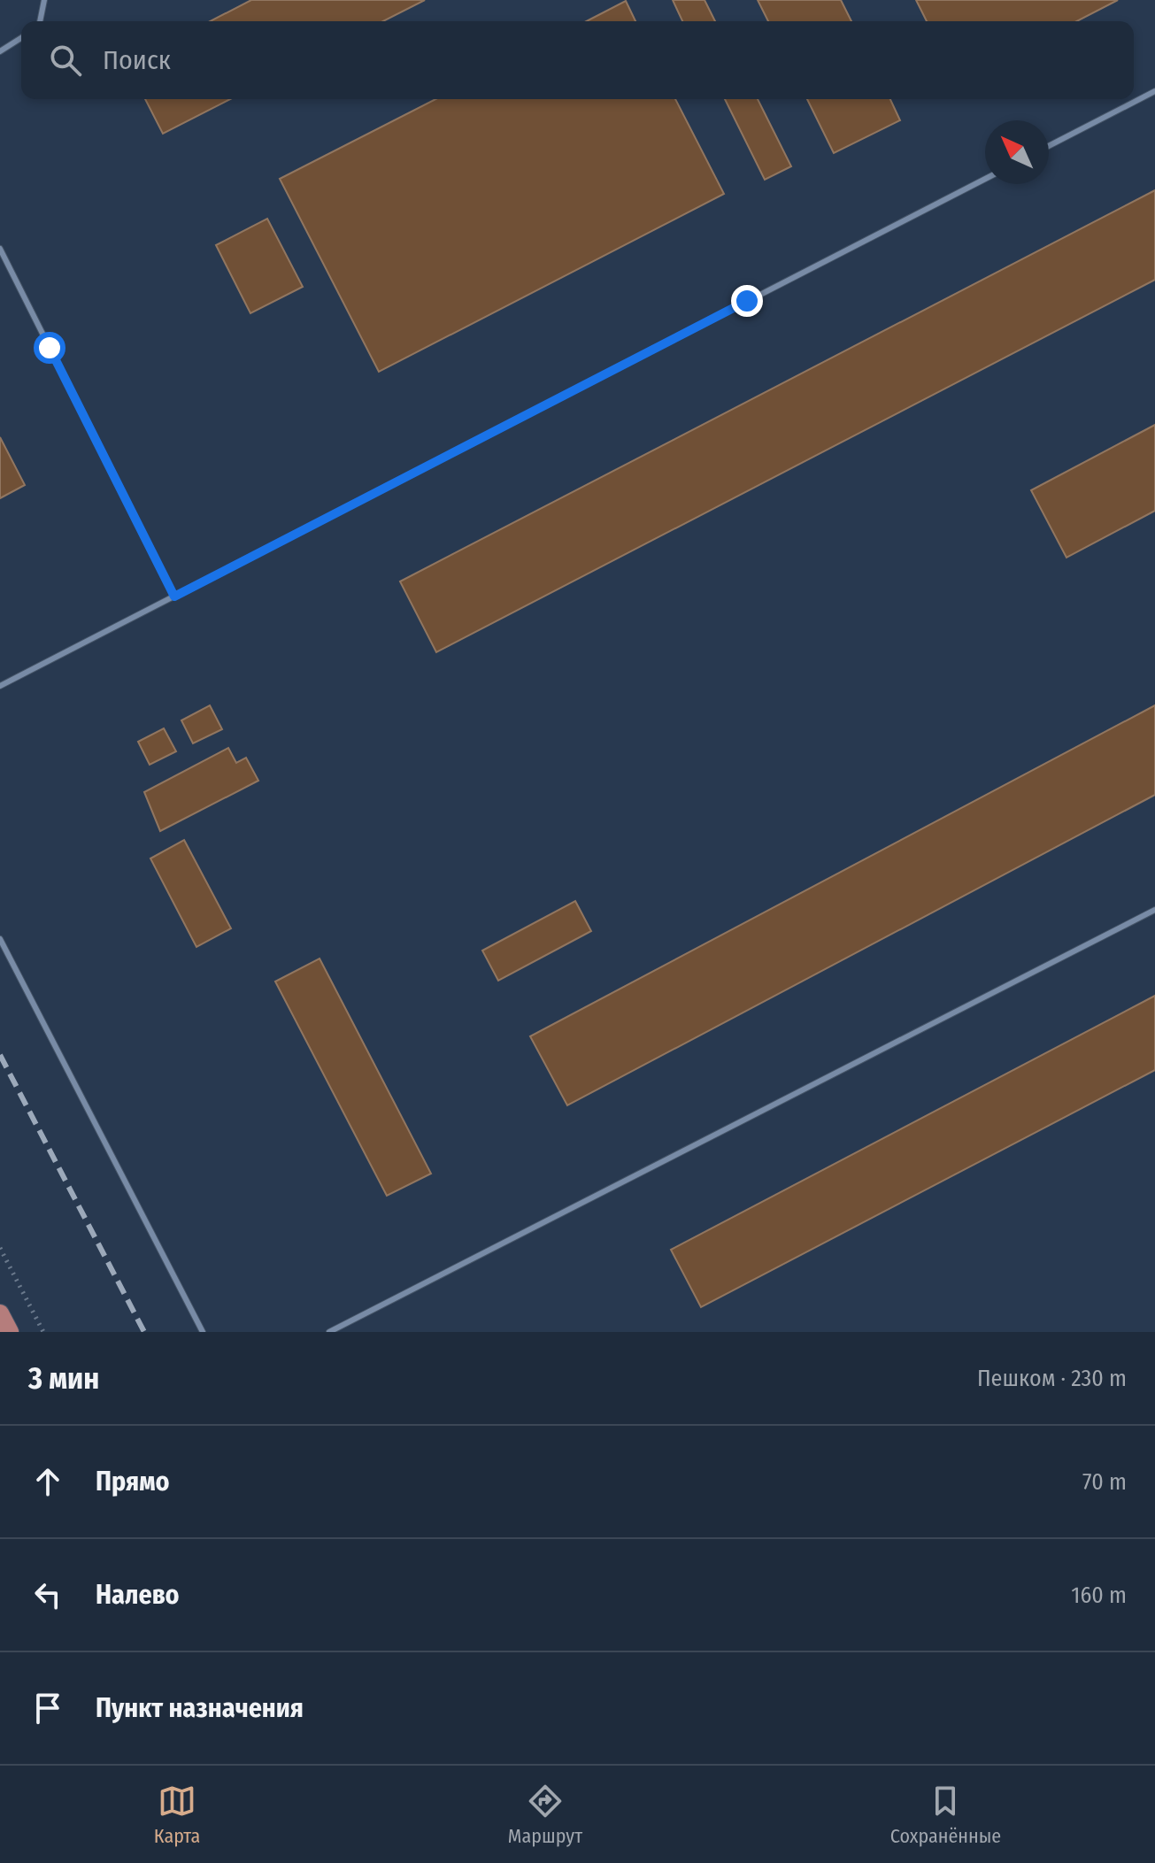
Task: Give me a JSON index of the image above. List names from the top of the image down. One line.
{"north":"top left","page":{"search":"Поиск","heading":["3 мин","Пешком · 230 m"],"list":[["Прямо","70 m"],["Налево","160 m"],"Пункт назначения"],"nav":["Карта","Маршрут","Сохранённые"]}}
